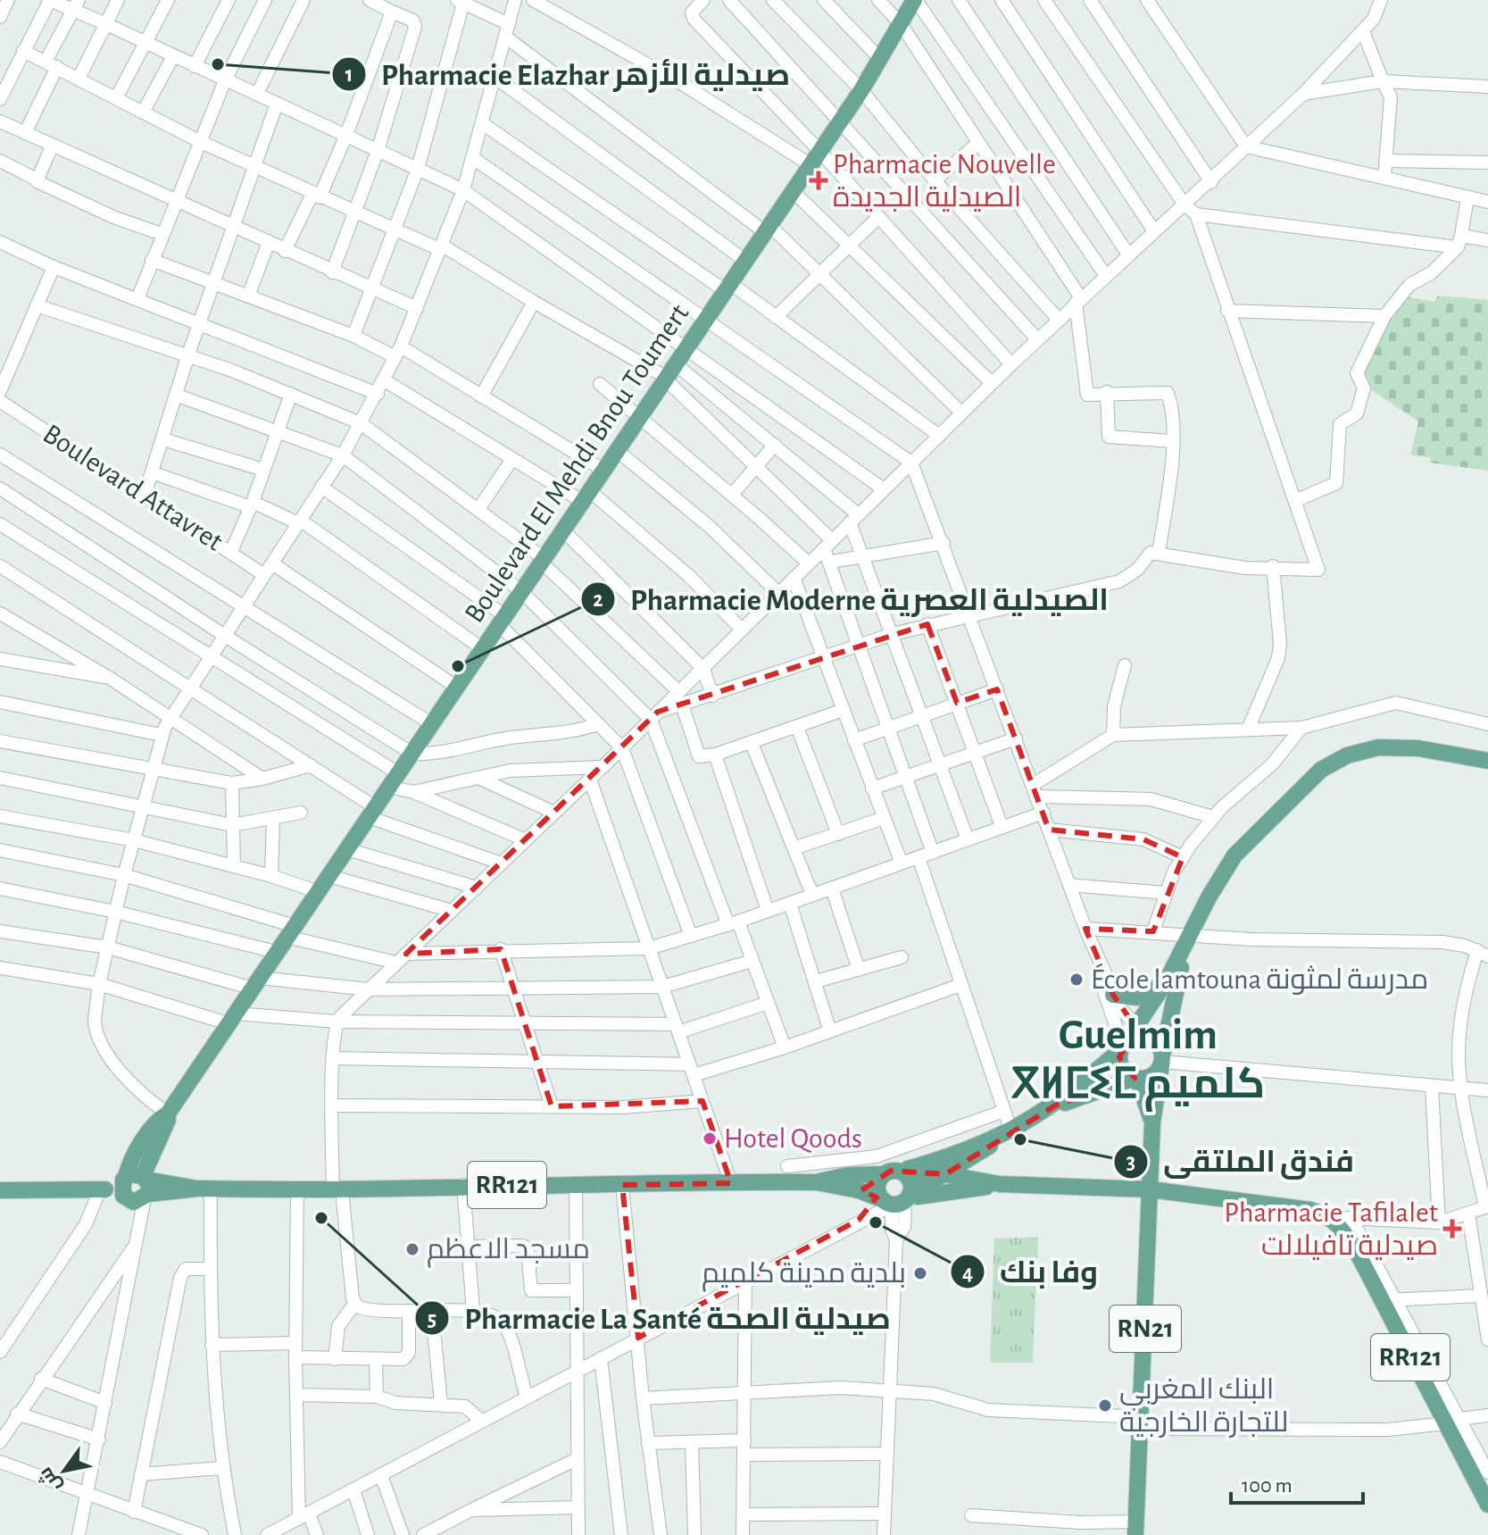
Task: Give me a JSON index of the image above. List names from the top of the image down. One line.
{"streets":{"main road":["Boulevard El Mehdi Bnou Toumert","RR121","RN21"],"street":["Boulevard Attavret"]},"crossings":[["Boulevard El Mehdi Bnou Toumert","Boulevard Attavret"],["Boulevard El Mehdi Bnou Toumert","RR121"],["RR121","RN21"]],"districts":["Guelmim ⴳⵍⵎⵉⵎ كلميم"],"places":{"other":["Pharmacie Elazhar صيدلية الأزهر","Pharmacie Moderne الصيدلية العصرية","École lamtouna مدرسة لمثونة","Hotel Qoods","فندق الملتقى","Pharmacie La Santé صيدلية الصحة","وفا بنك","مسجد الاعظم","بلدية مدينة كلميم","البنك المغربي للتجارة الخارجية"],"health":["Pharmacie Nouvelle الصيدلية الجديدة","Pharmacie Tafilalet صيدلية تافيلالت"]},"scale_bar":"100 m","north":"bottom left"}
